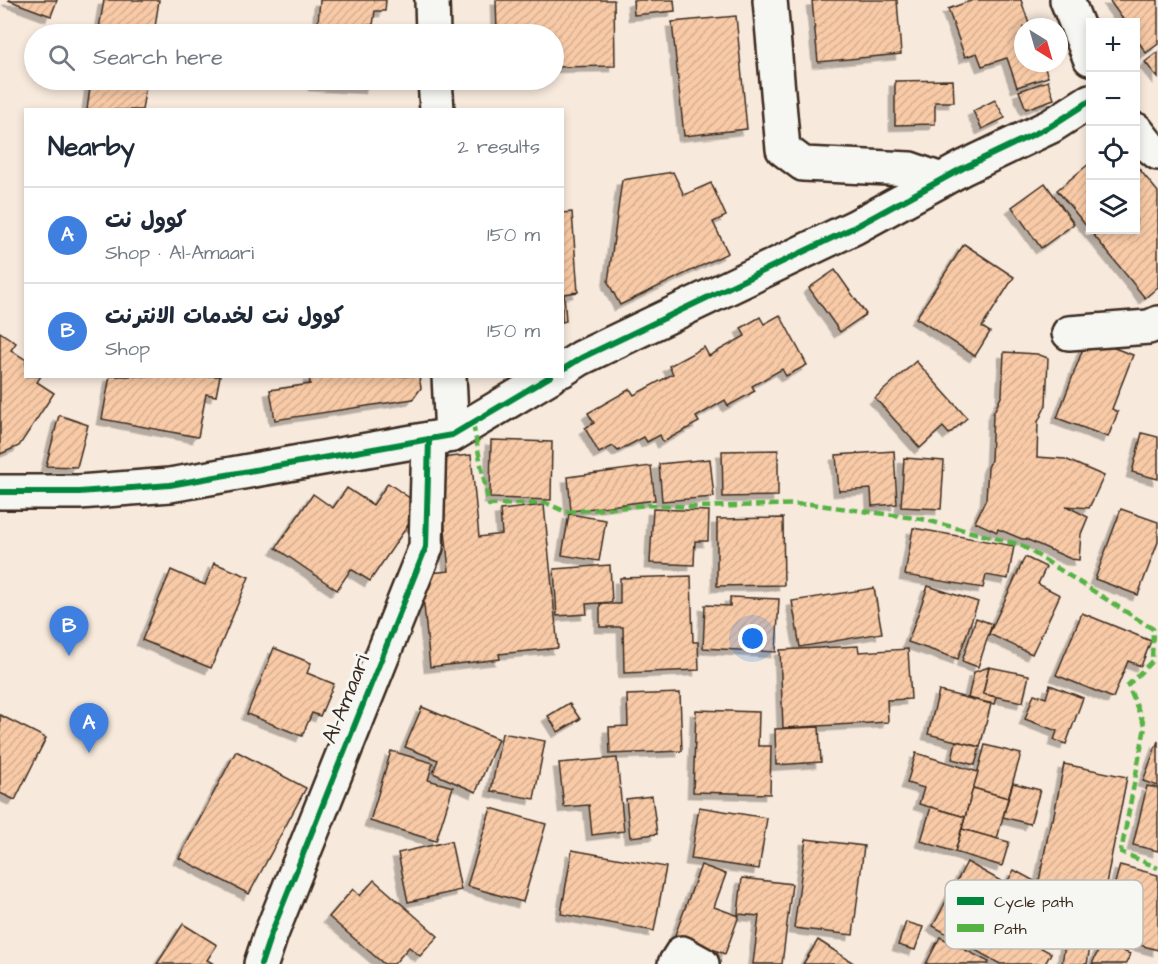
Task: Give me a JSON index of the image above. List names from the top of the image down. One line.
{"streets":{"street":["Al-Amaari"]},"legend":["Cycle path","Path"],"north":"bottom right","page":{"map_buttons":["+","−"],"search":"Search here","heading":["Nearby","2 results"],"list":[{"mark":"A","name":"كوول نت","note":"Shop · Al-Amaari","value":"150 m"},{"mark":"B","name":"كوول نت لخدمات الانترنت","note":"Shop","value":"150 m"}],"pins":["B","A"]}}
